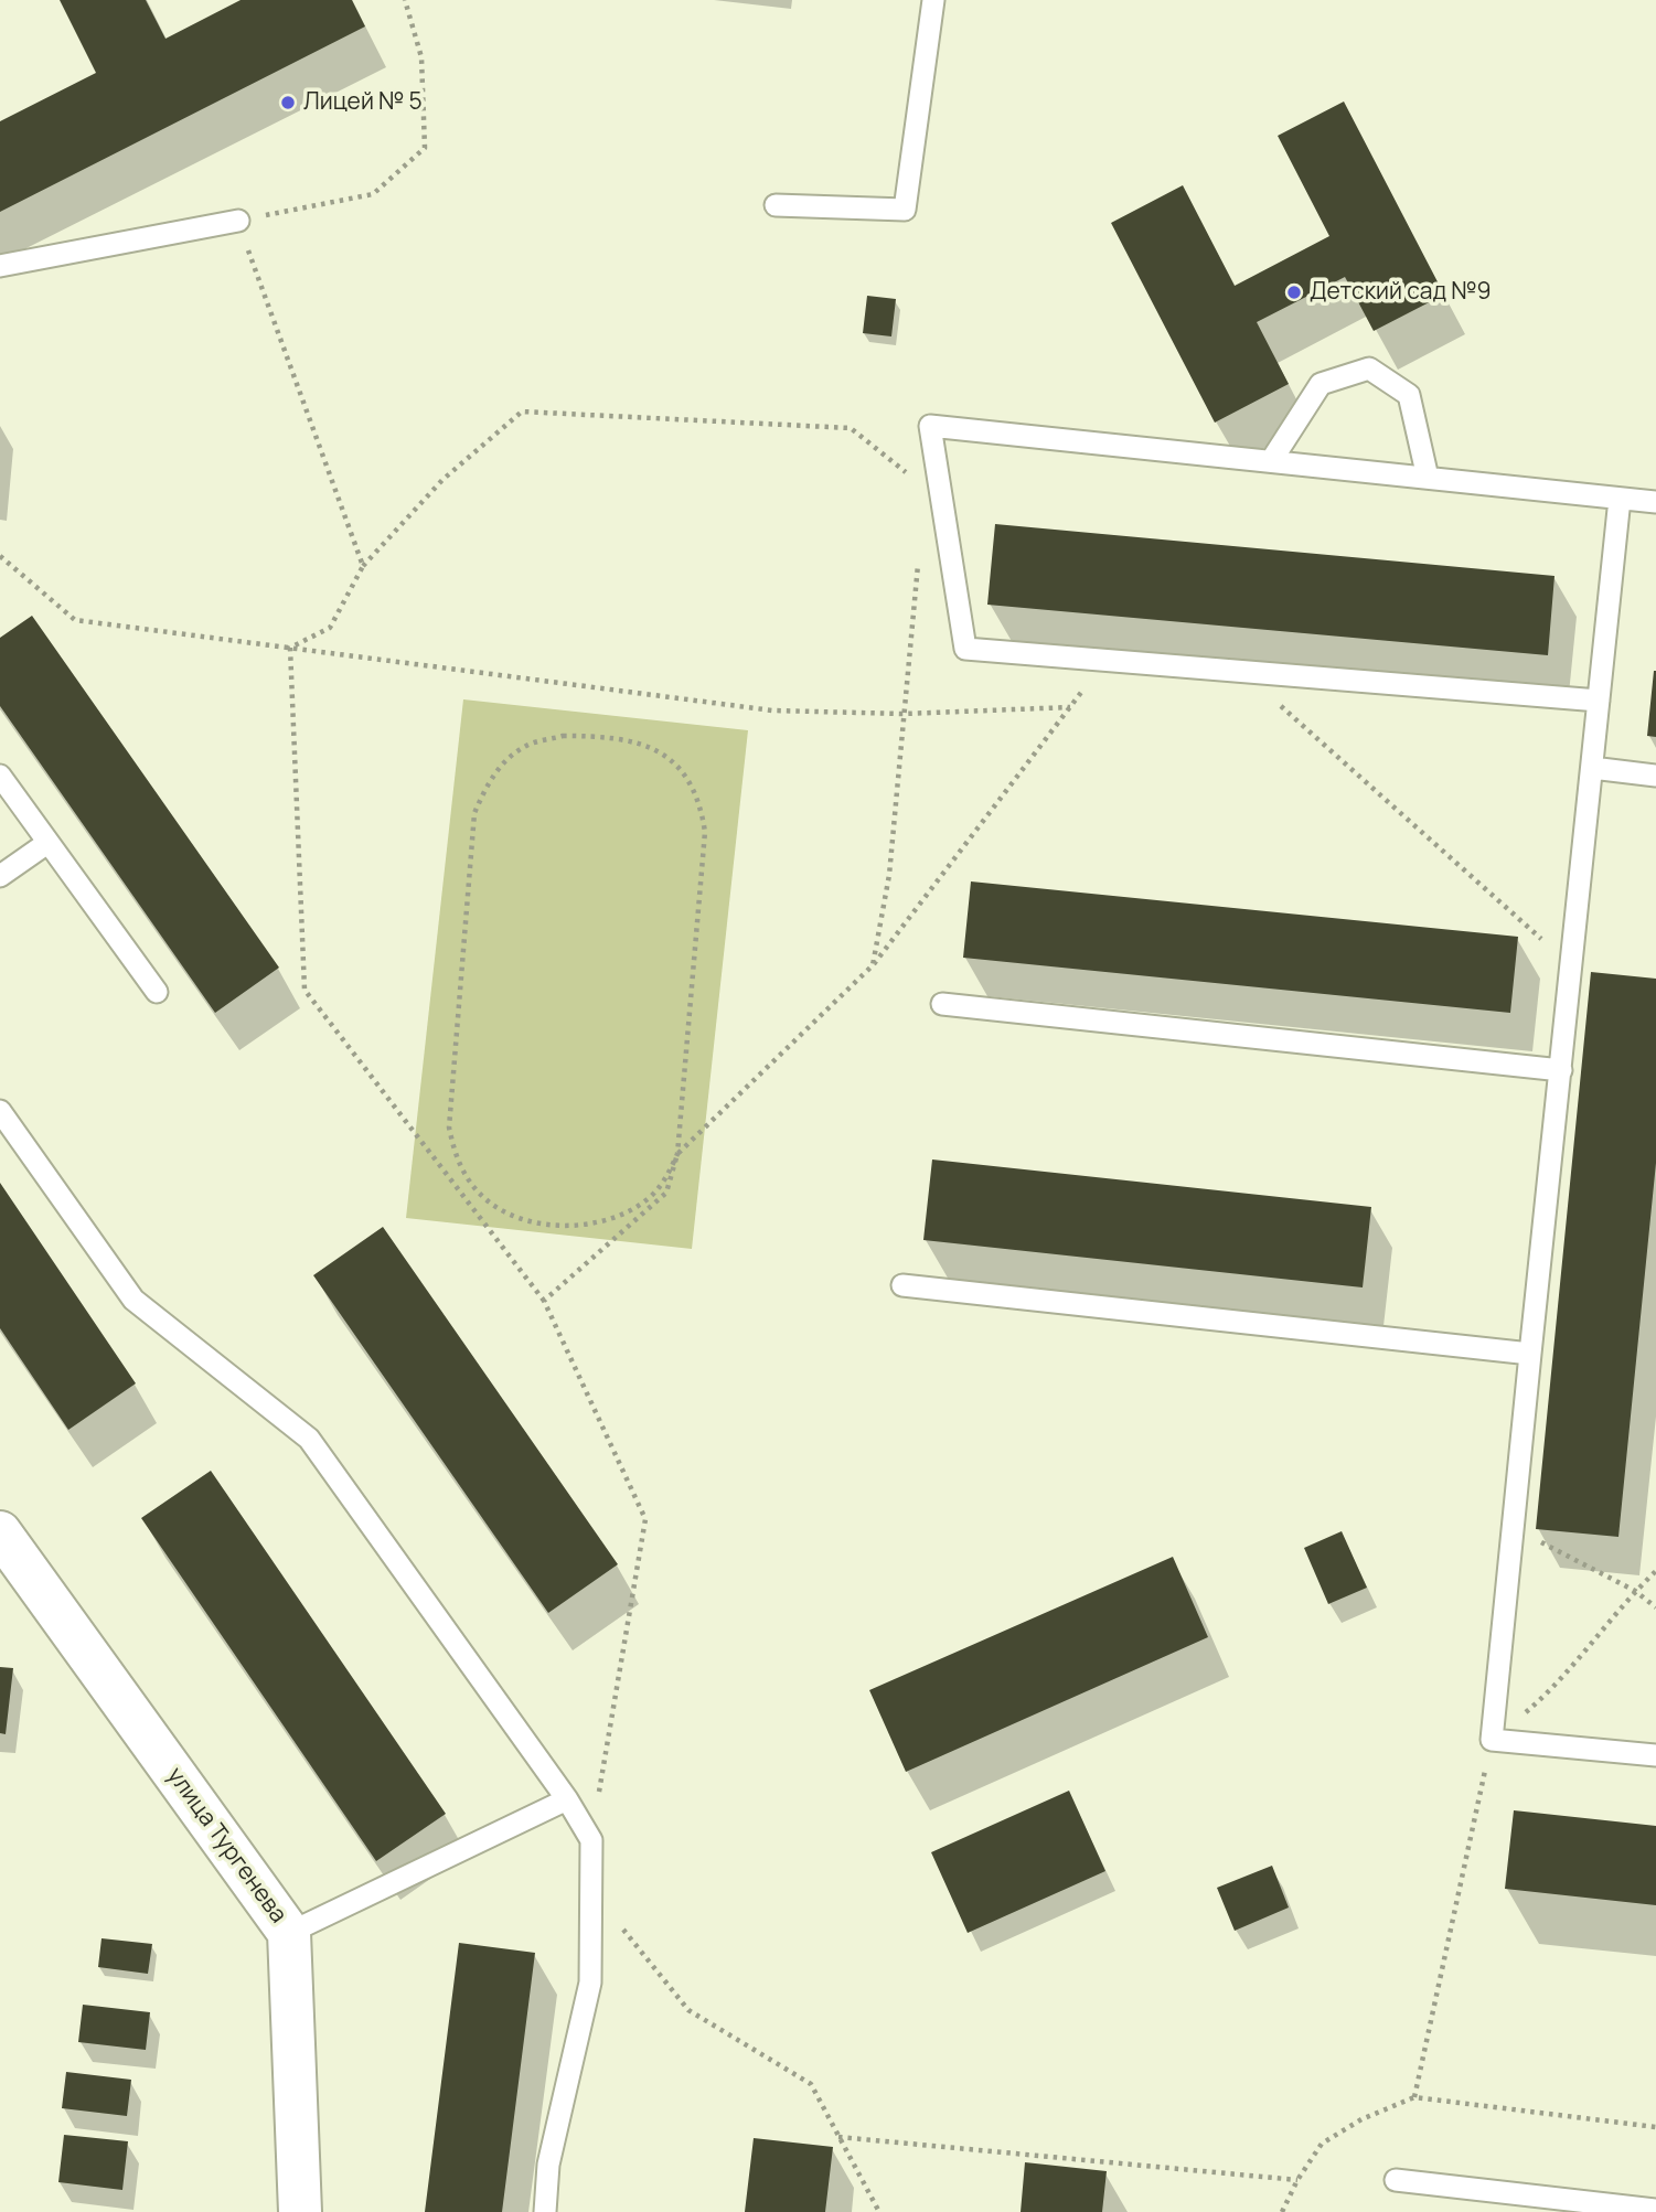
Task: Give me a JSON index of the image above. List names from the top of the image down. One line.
{"streets":{"street":["улица Тургенева"]},"places":["Лицей № 5","Детский сад №9"]}
